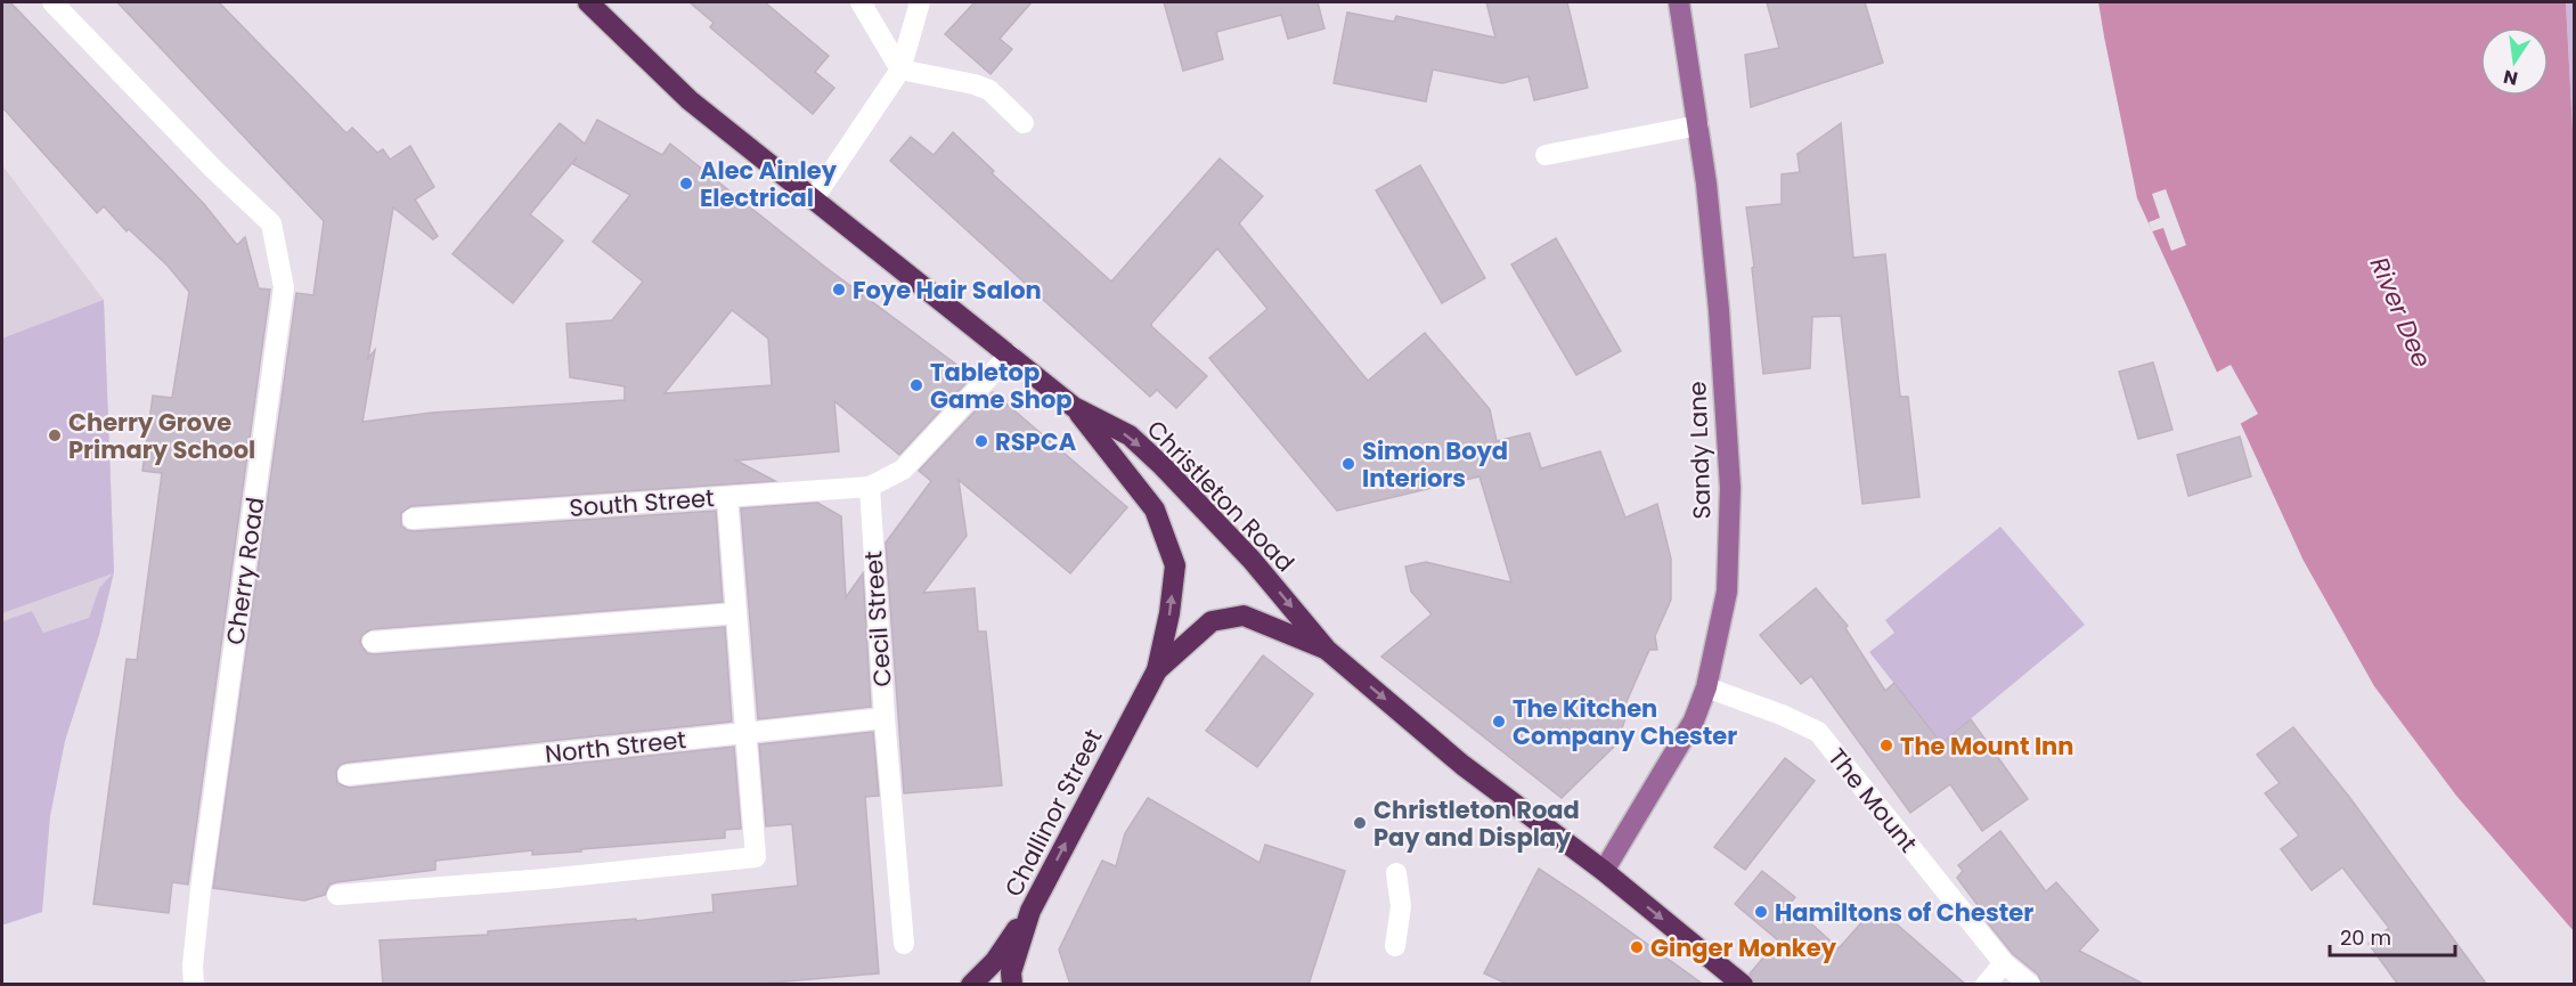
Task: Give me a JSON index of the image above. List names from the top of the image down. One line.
{"streets":{"highway":["Christleton Road","Challinor Street"],"main road":["Sandy Lane"],"street":["South Street","Cherry Road","Cecil Street","North Street","The Mount"]},"crossings":[["Sandy Lane","Christleton Road"],["Sandy Lane","The Mount"],["Christleton Road","Challinor Street"],["South Street","Cecil Street"],["Cecil Street","North Street"]],"one_way":["Christleton Road","Challinor Street"],"water":["River Dee"],"places":["Alec Ainley Electrical","Foye Hair Salon","Tabletop Game Shop","Cherry Grove Primary School","RSPCA","Simon Boyd Interiors","The Kitchen Company Chester","The Mount Inn","Christleton Road Pay and Display","Hamiltons of Chester","Ginger Monkey"],"scale_bar":"20 m","north":"bottom"}
